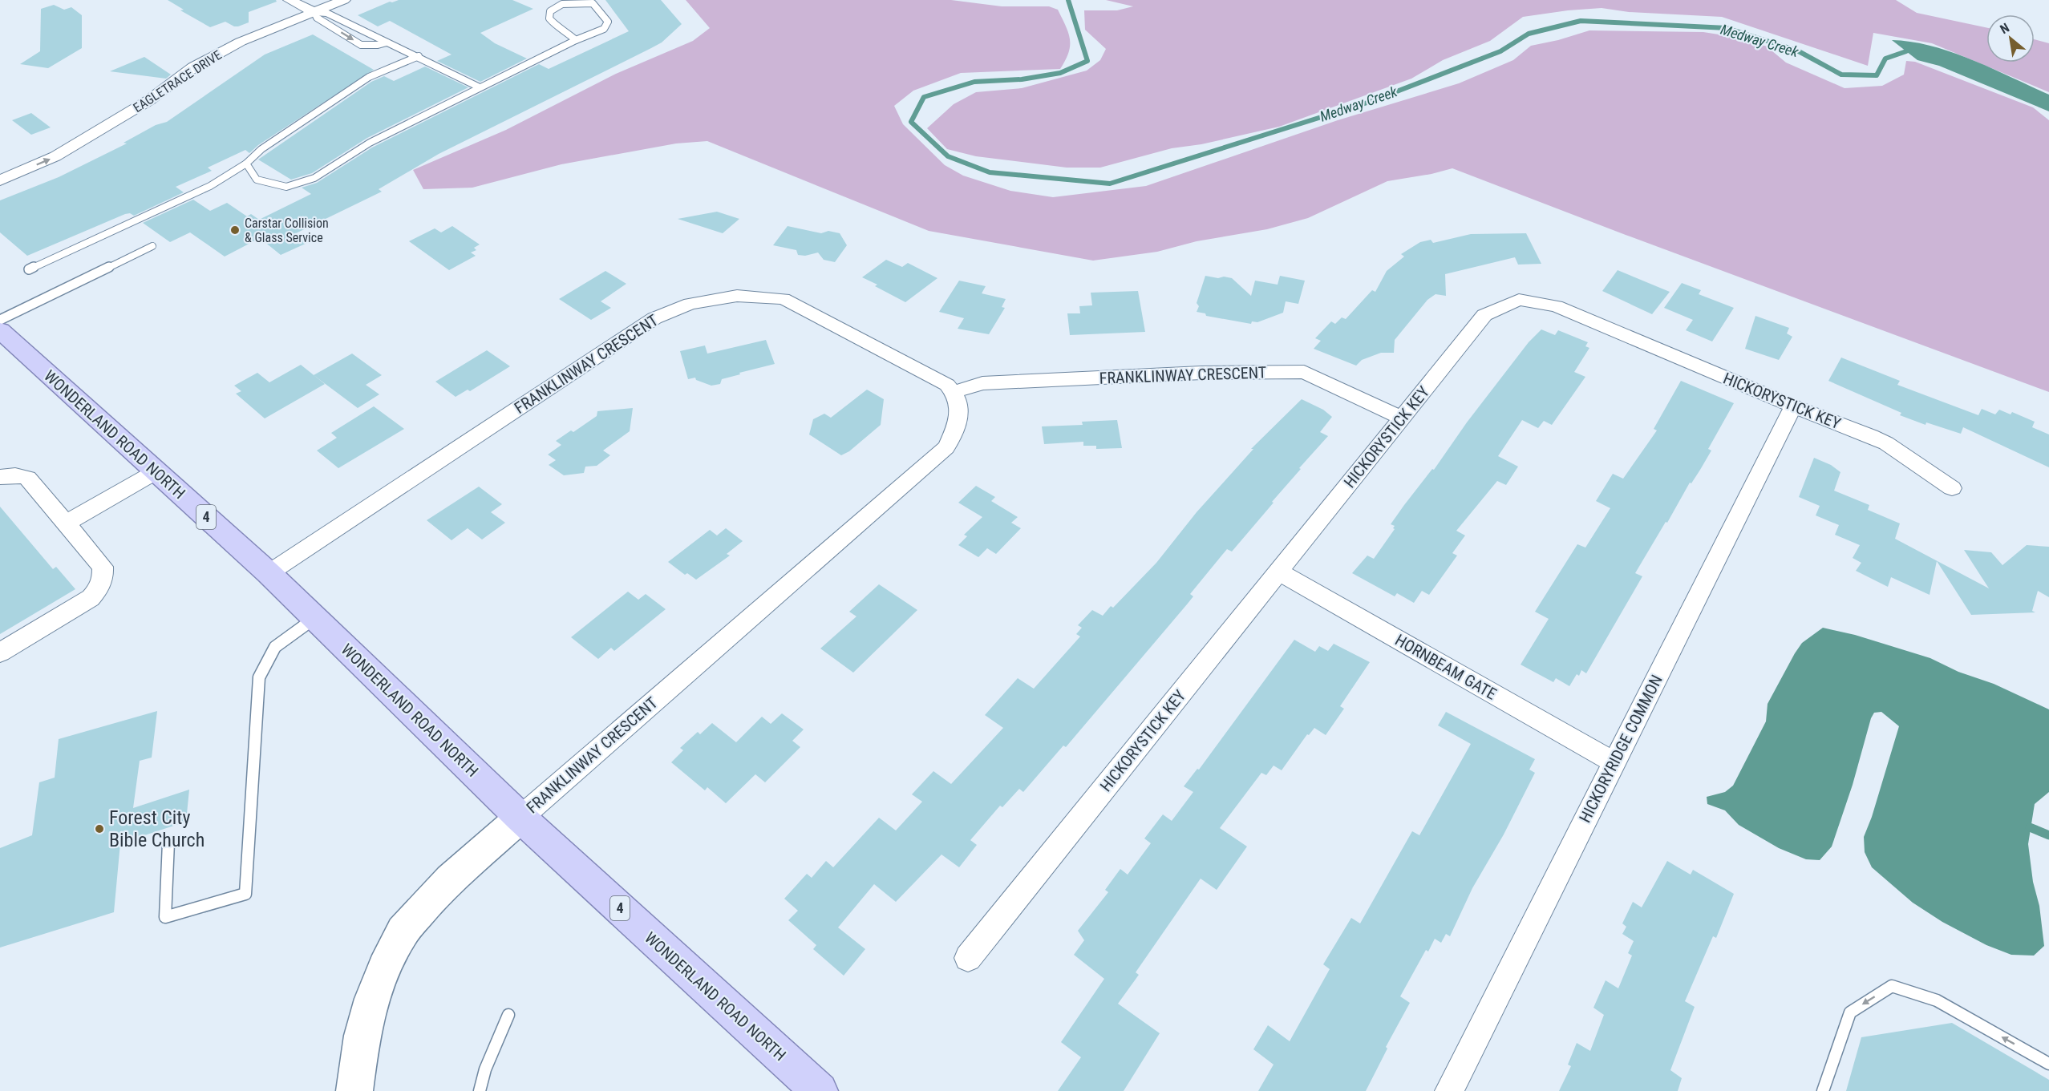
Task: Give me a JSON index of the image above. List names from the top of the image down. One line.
{"streets":{"main road":["WONDERLAND ROAD NORTH","4"],"street":["EAGLETRACE DRIVE","FRANKLINWAY CRESCENT","HICKORYSTICK KEY","HORNBEAM GATE","HICKORYRIDGE COMMON"]},"crossings":[["FRANKLINWAY CRESCENT","HICKORYSTICK KEY"],["FRANKLINWAY CRESCENT","WONDERLAND ROAD NORTH"],["HICKORYSTICK KEY","HORNBEAM GATE"],["HICKORYSTICK KEY","HICKORYRIDGE COMMON"],["HORNBEAM GATE","HICKORYRIDGE COMMON"]],"water":["Medway Creek"],"places":["Carstar Collision & Glass Service","Forest City Bible Church"],"north":"top left"}
